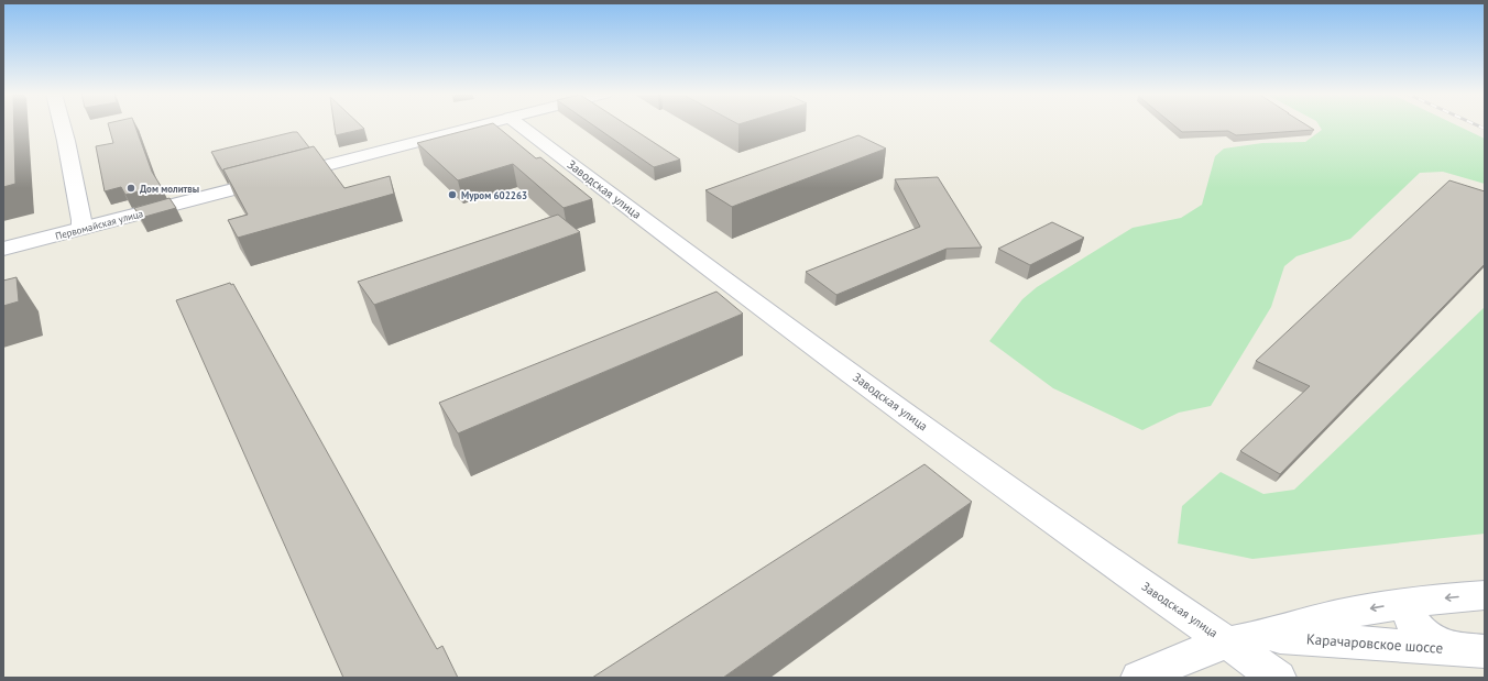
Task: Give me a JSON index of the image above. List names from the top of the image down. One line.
{"streets":{"street":["Заводская улица","Первомайская улица","Карачаровское шоссе"]},"crossings":[["Заводская улица","Карачаровское шоссе"]],"places":["Дом молитвы","Муром 602263"]}
